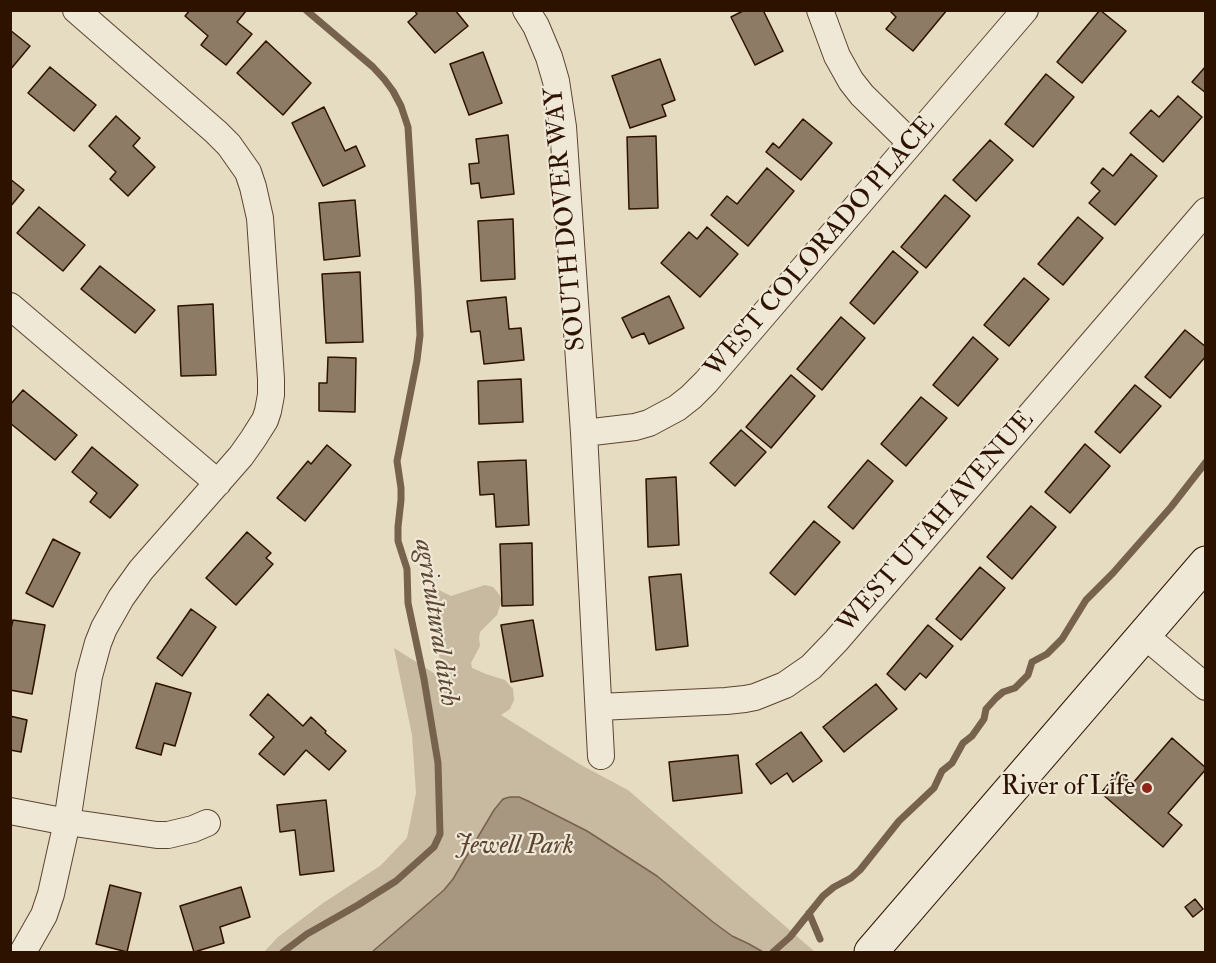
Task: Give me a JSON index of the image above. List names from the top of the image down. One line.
{"streets":{"street":["SOUTH DOVER WAY","WEST COLORADO PLACE","WEST UTAH AVENUE"]},"crossings":[["SOUTH DOVER WAY","WEST COLORADO PLACE"],["SOUTH DOVER WAY","WEST UTAH AVENUE"]],"water":["agricultural ditch"],"parks":["Jewell Park"],"places":["River of Life"]}
